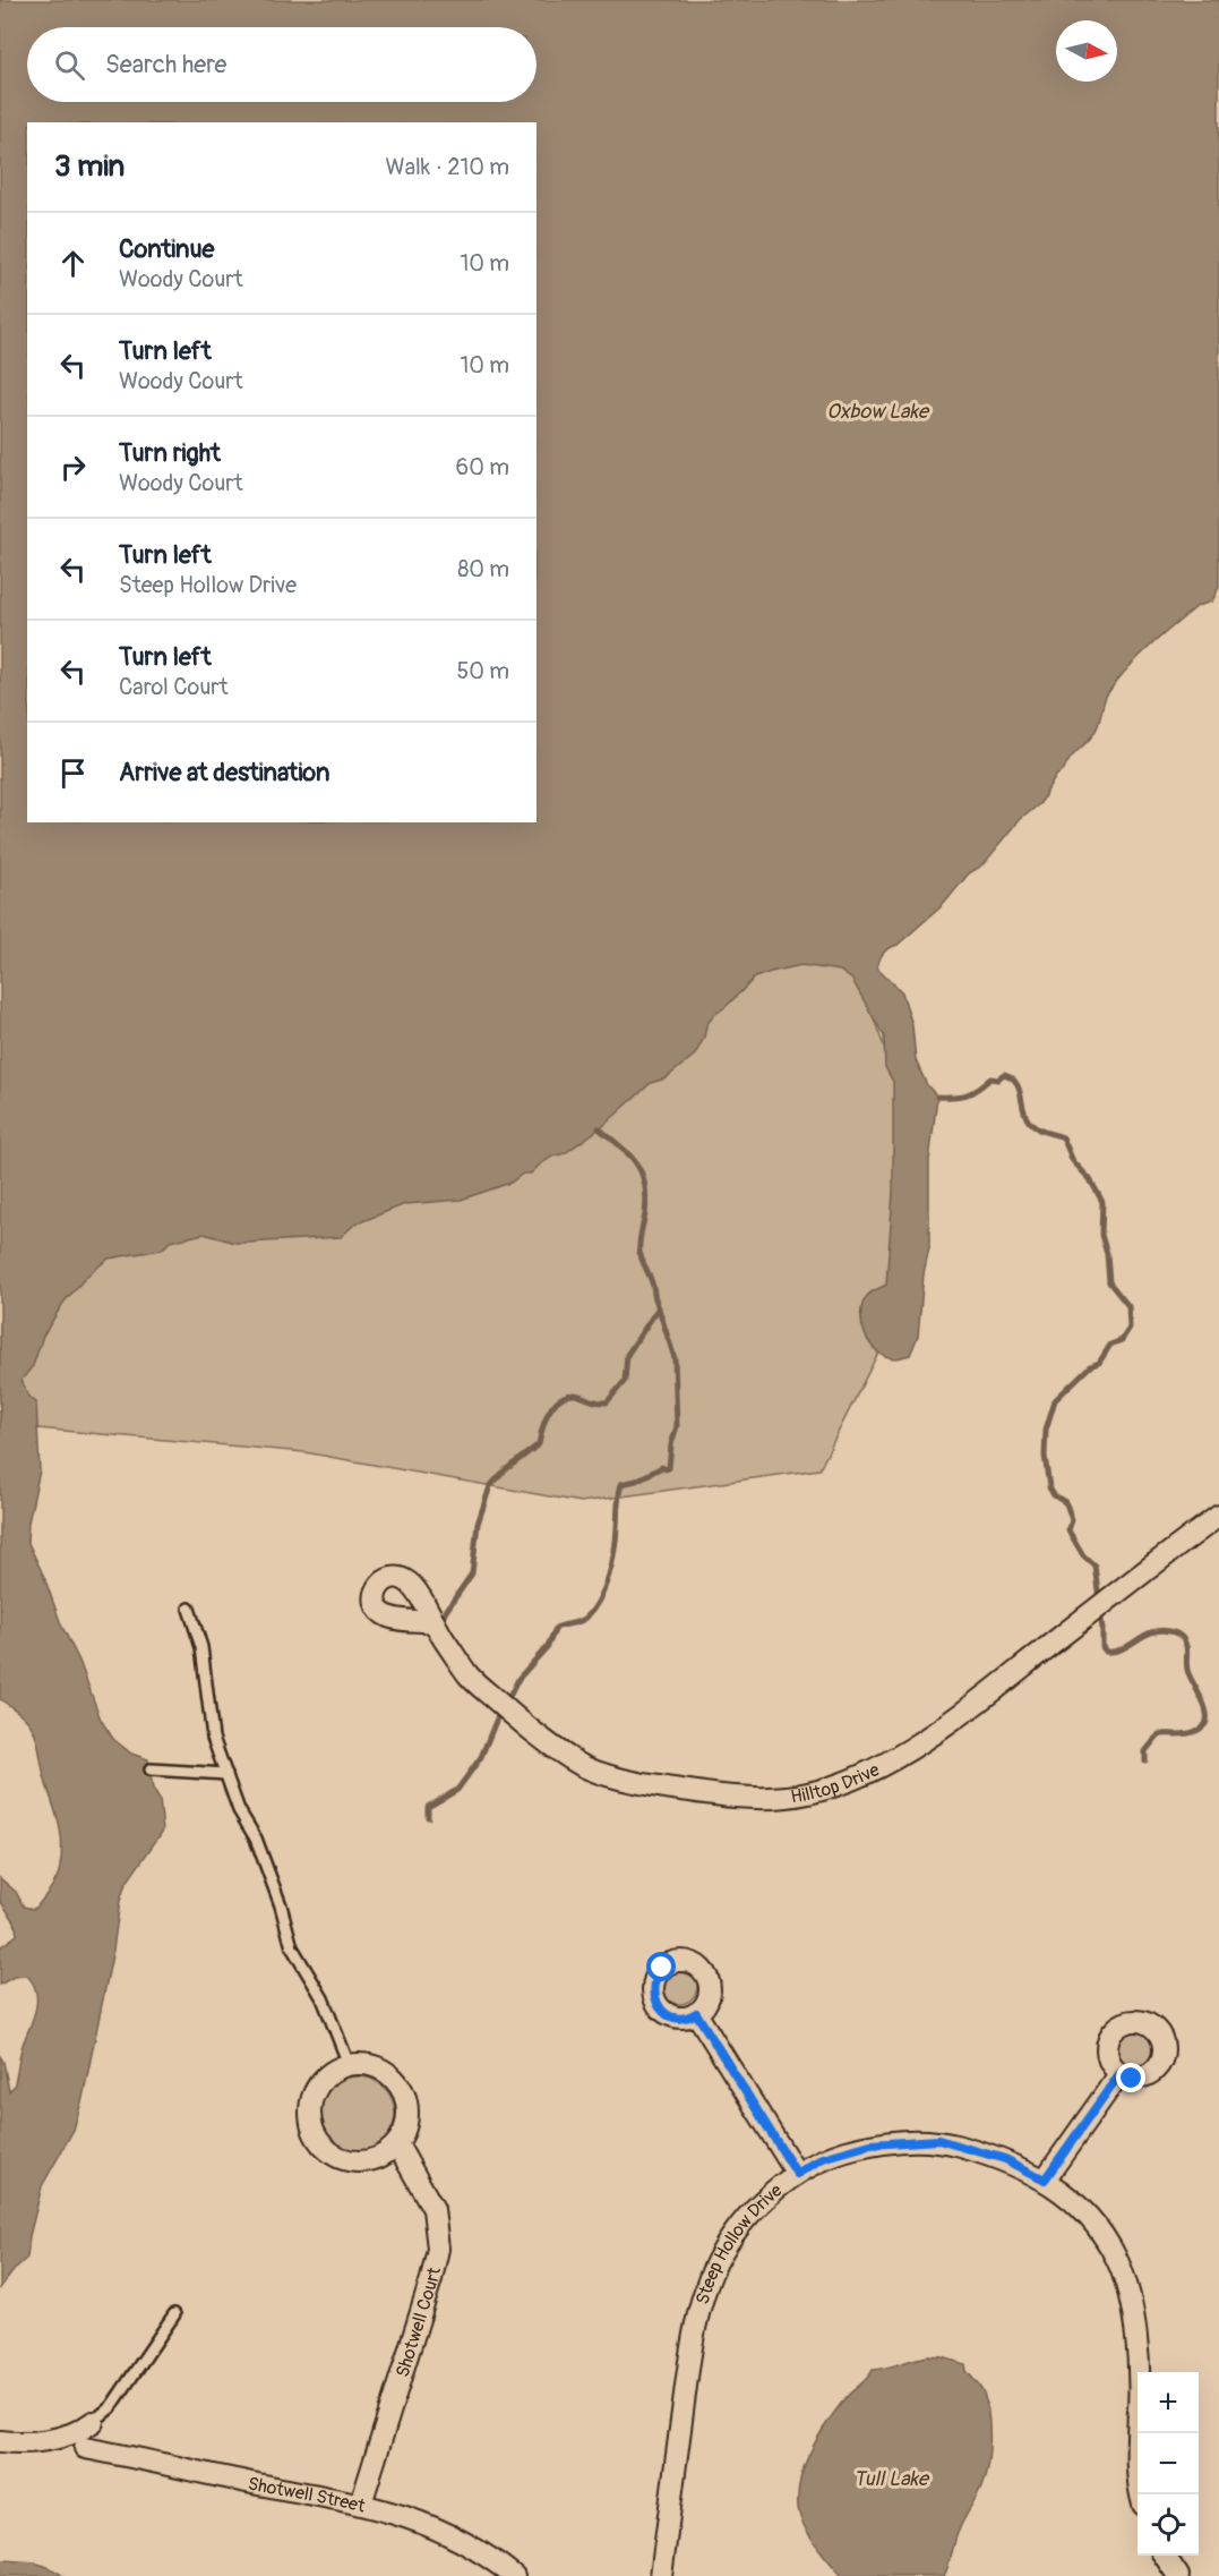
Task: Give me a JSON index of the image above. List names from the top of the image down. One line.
{"streets":{"street":["Hilltop Drive","Steep Hollow Drive","Shotwell Court","Shotwell Street"]},"crossings":[["Shotwell Court","Shotwell Street"]],"water":["Oxbow Lake","Tull Lake"],"north":"right","page":{"search":"Search here","heading":["3 min","Walk · 210 m"],"list":[["Continue","Woody Court","10 m"],["Turn left","Woody Court","10 m"],["Turn right","Woody Court","60 m"],["Turn left","Steep Hollow Drive","80 m"],["Turn left","Carol Court","50 m"],"Arrive at destination"],"map_buttons":["+","−"]}}
